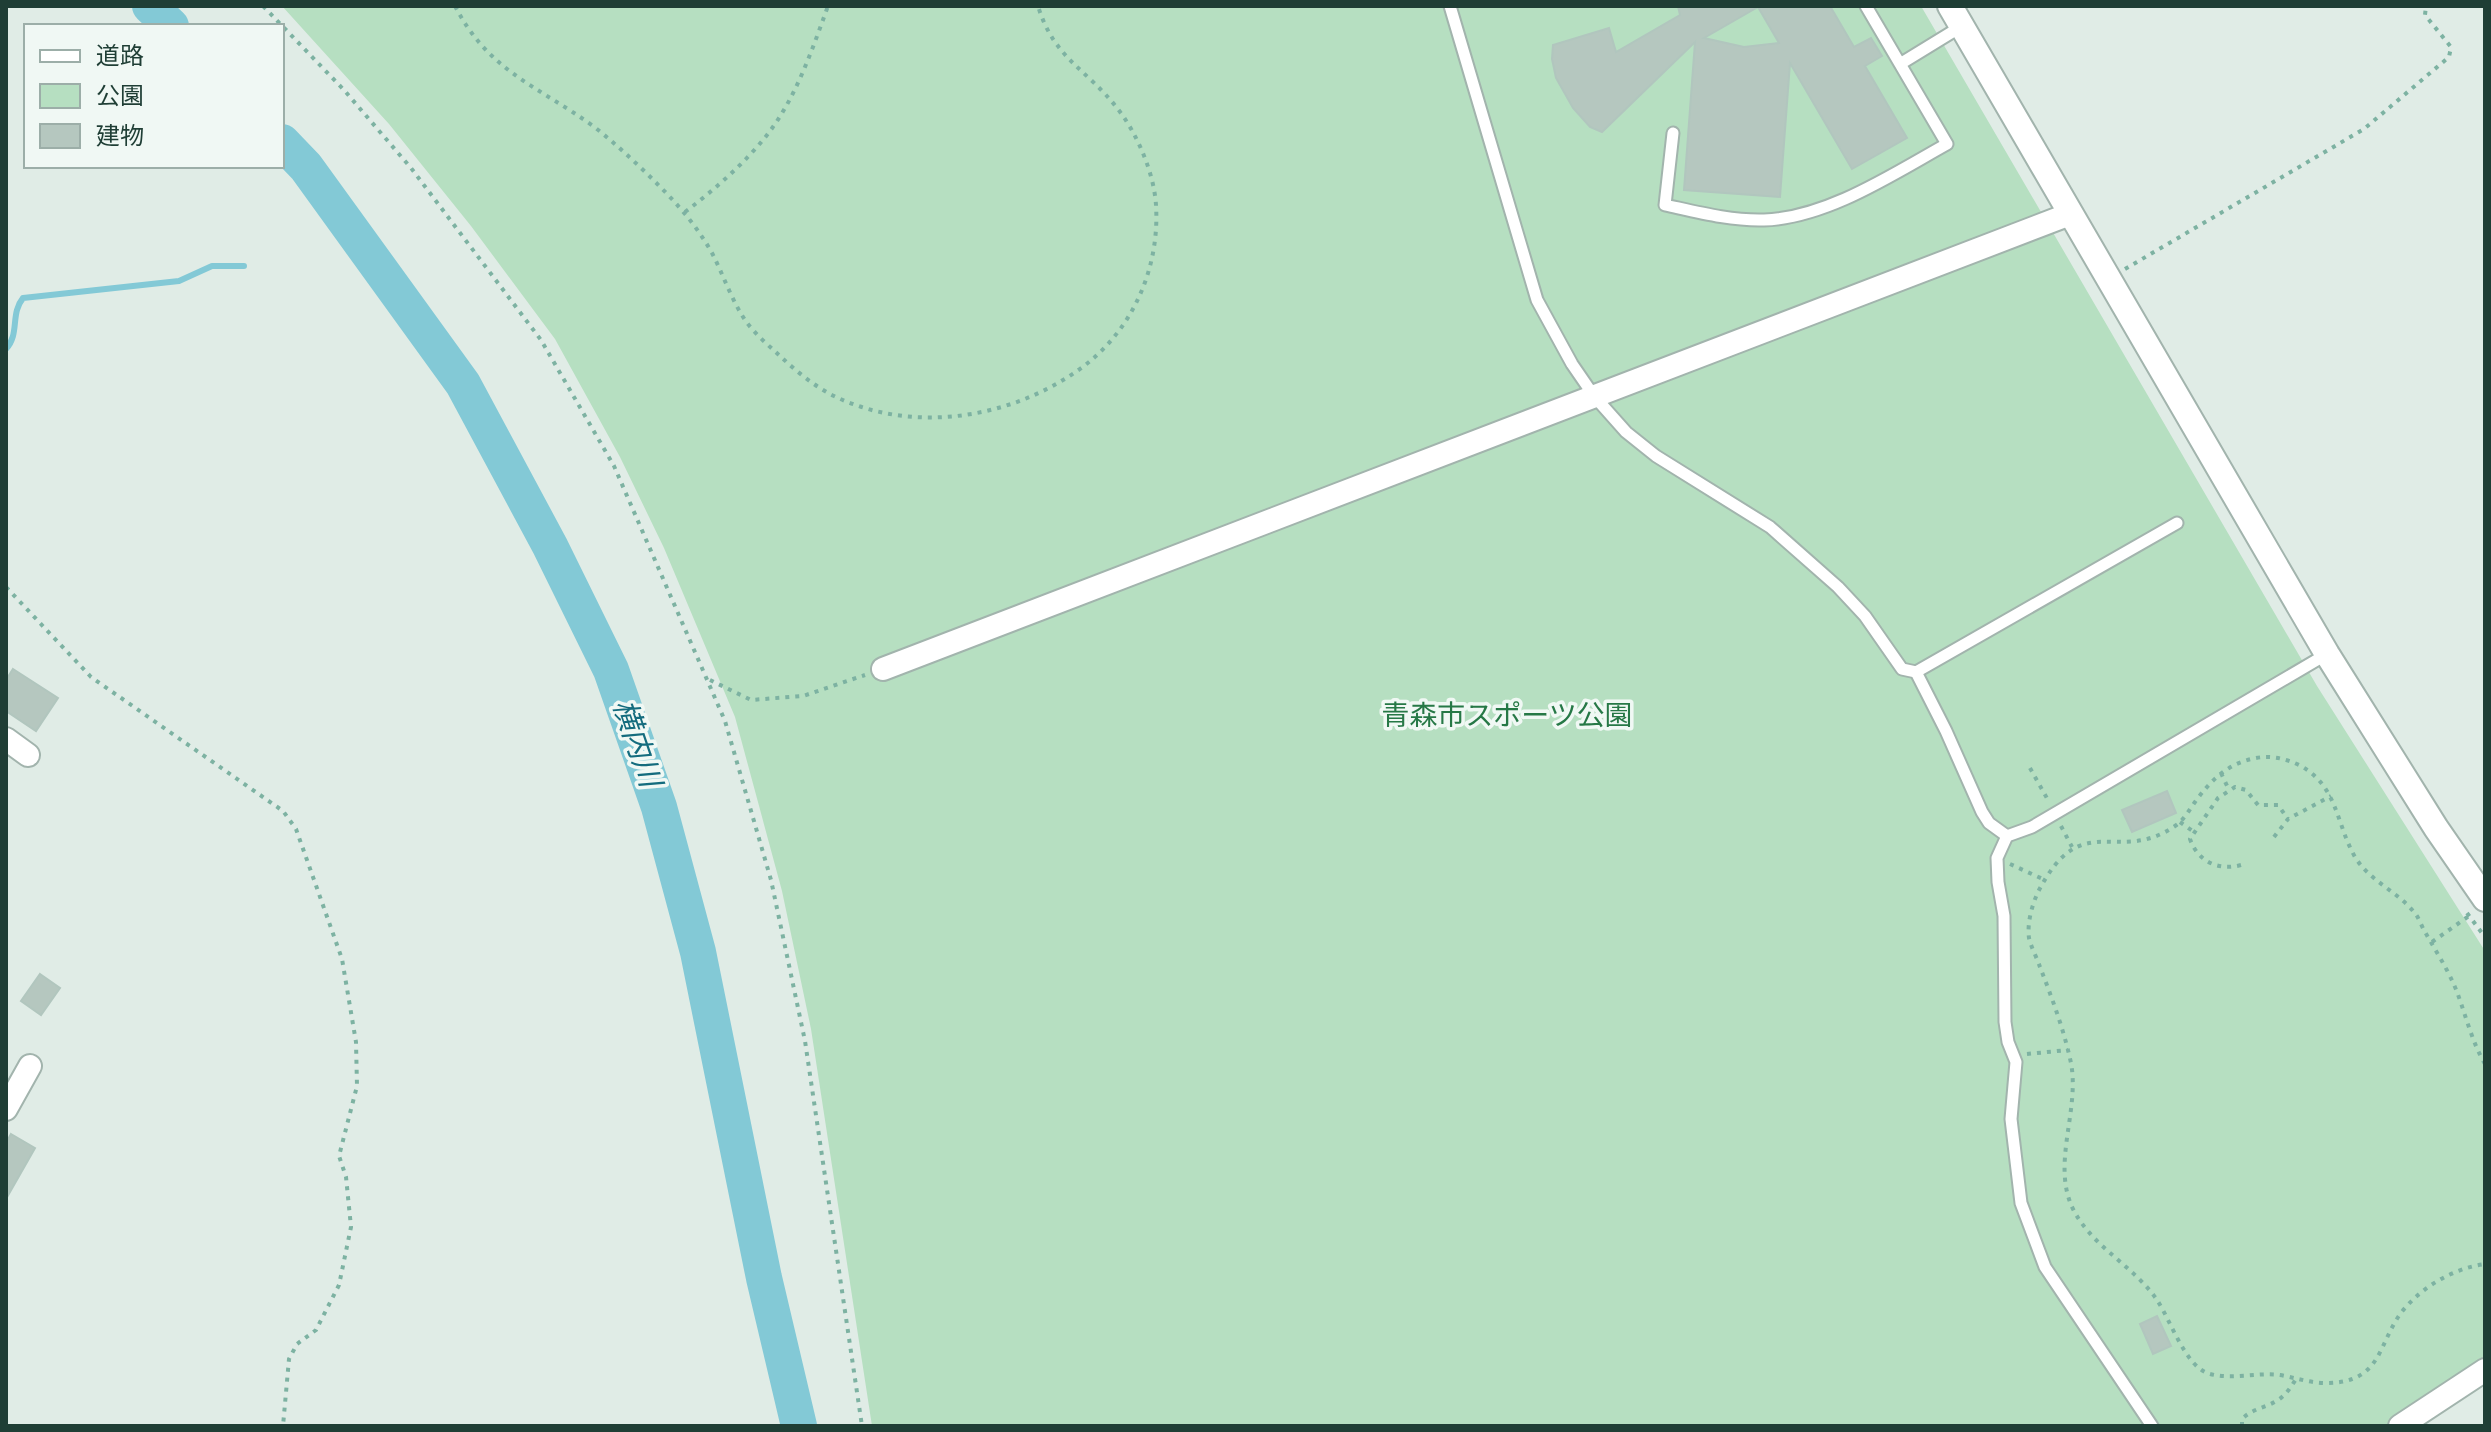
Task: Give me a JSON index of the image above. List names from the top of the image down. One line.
{"water":["横内川"],"parks":["青森市スポーツ公園"],"legend":["道路","公園","建物"]}
